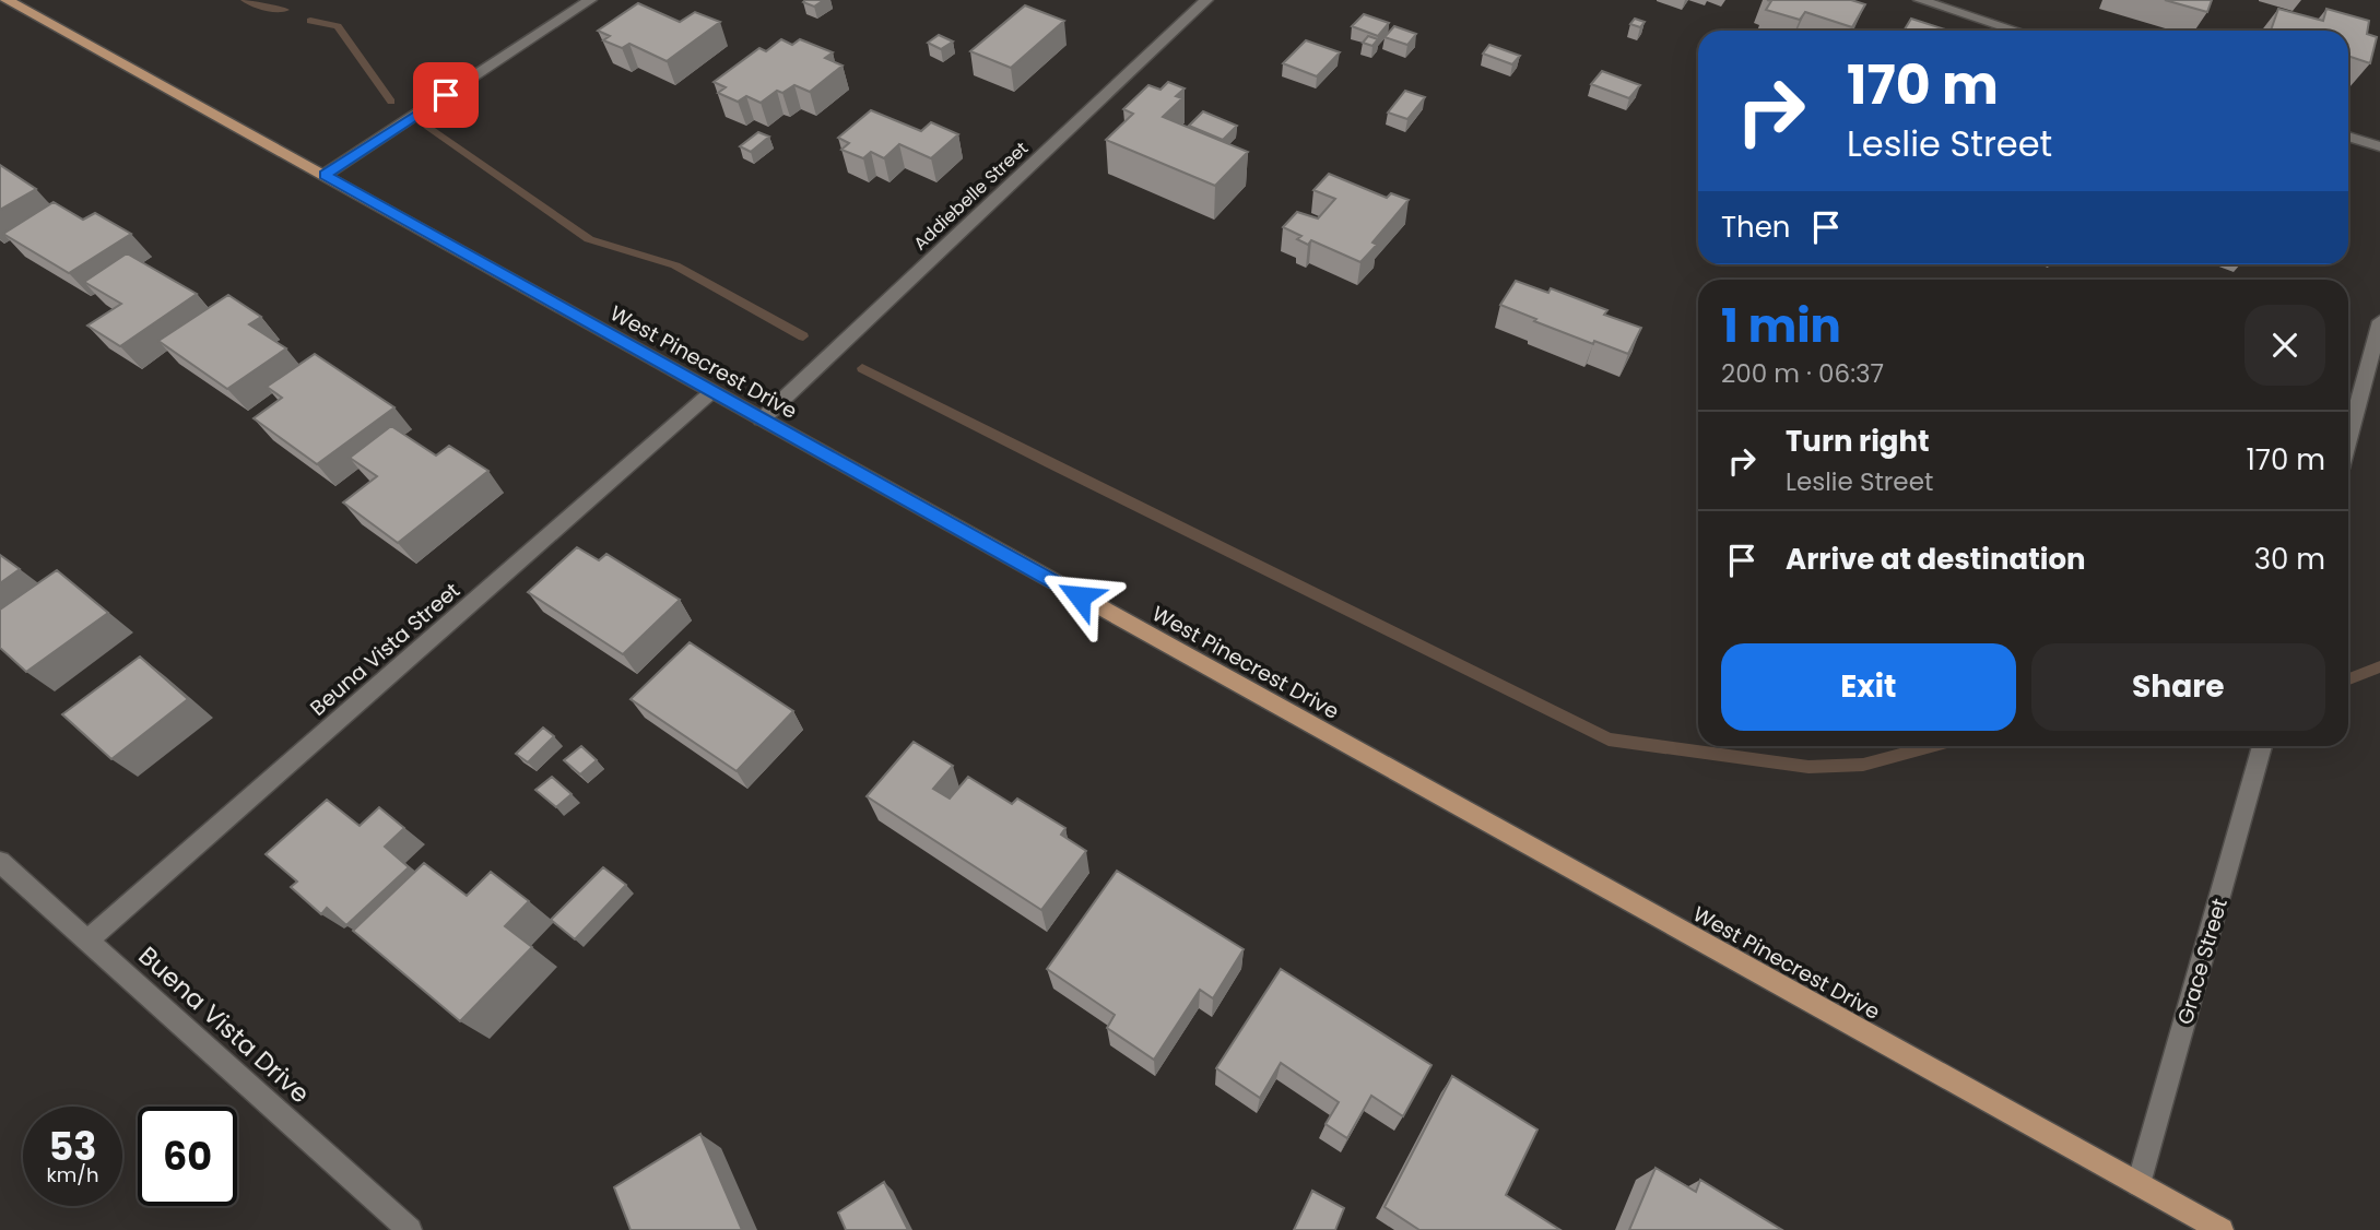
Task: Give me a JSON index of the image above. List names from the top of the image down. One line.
{"streets":{"main road":["West Pinecrest Drive"],"street":["Addiebelle Street","Beuna Vista Street","Grace Street","Buena Vista Drive"]},"crossings":[["Addiebelle Street","West Pinecrest Drive"],["West Pinecrest Drive","Beuna Vista Street"],["West Pinecrest Drive","Grace Street"],["Beuna Vista Street","Buena Vista Drive"]],"page":{"turn":["170 m","Leslie Street"],"then":"Then","heading":["1 min","200 m · 06:37"],"list":[{"name":"Turn right","note":"Leslie Street","value":"170 m"},{"name":"Arrive at destination","value":"30 m"}],"buttons":["Exit","Share"],"speed":"53 km/h","limit":"60"}}
